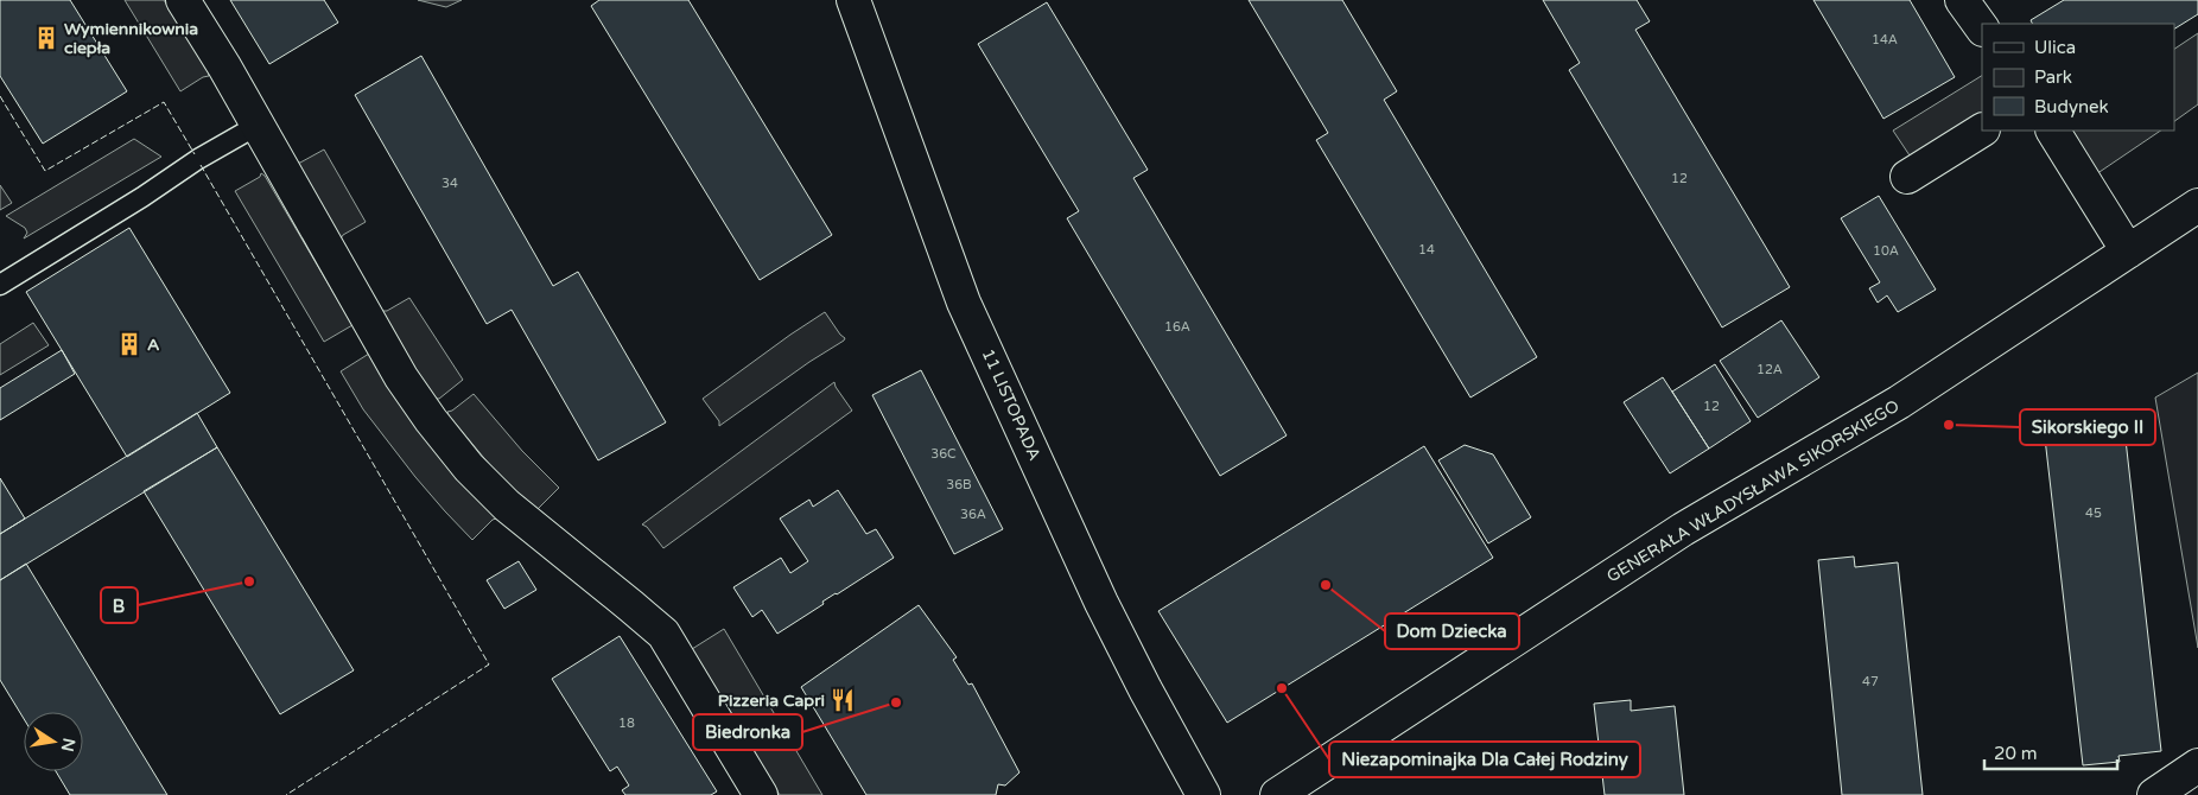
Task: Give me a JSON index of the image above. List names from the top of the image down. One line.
{"streets":{"street":["11 LISTOPADA","GENERAŁA WŁADYSŁAWA SIKORSKIEGO"]},"places":{"building":["Wymiennikownia ciepła","A"],"other":["Sikorskiego II","B","Dom Dziecka","Niezapominajka Dla Całej Rodziny","Biedronka"],"restaurant":["Pizzeria Capri"]},"house_numbers":["14A","12","34","14","10A","16A","12A","12","36C","36B","45","36A","47","18"],"legend":["Ulica","Park","Budynek"],"scale_bar":"20 m","north":"right"}
